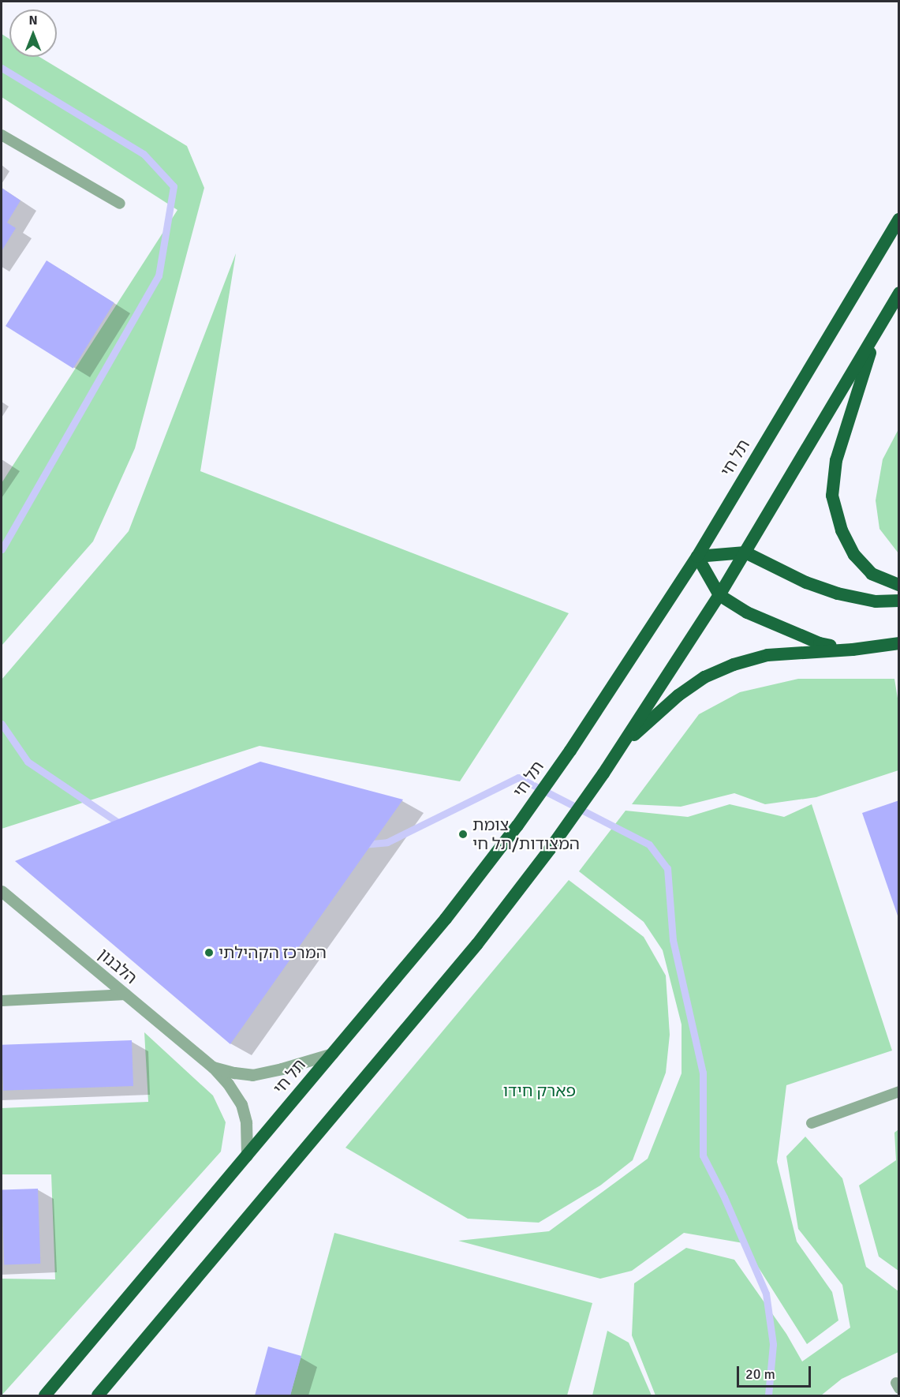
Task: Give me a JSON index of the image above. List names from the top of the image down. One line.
{"streets":{"highway":["תל חי"],"street":["הלבנון"]},"crossings":[["תל חי","הלבנון"]],"parks":["פארק חידו"],"places":["צומת המצודות/תל חי","המרכז הקהילתי"],"scale_bar":"20 m","north":"top"}
